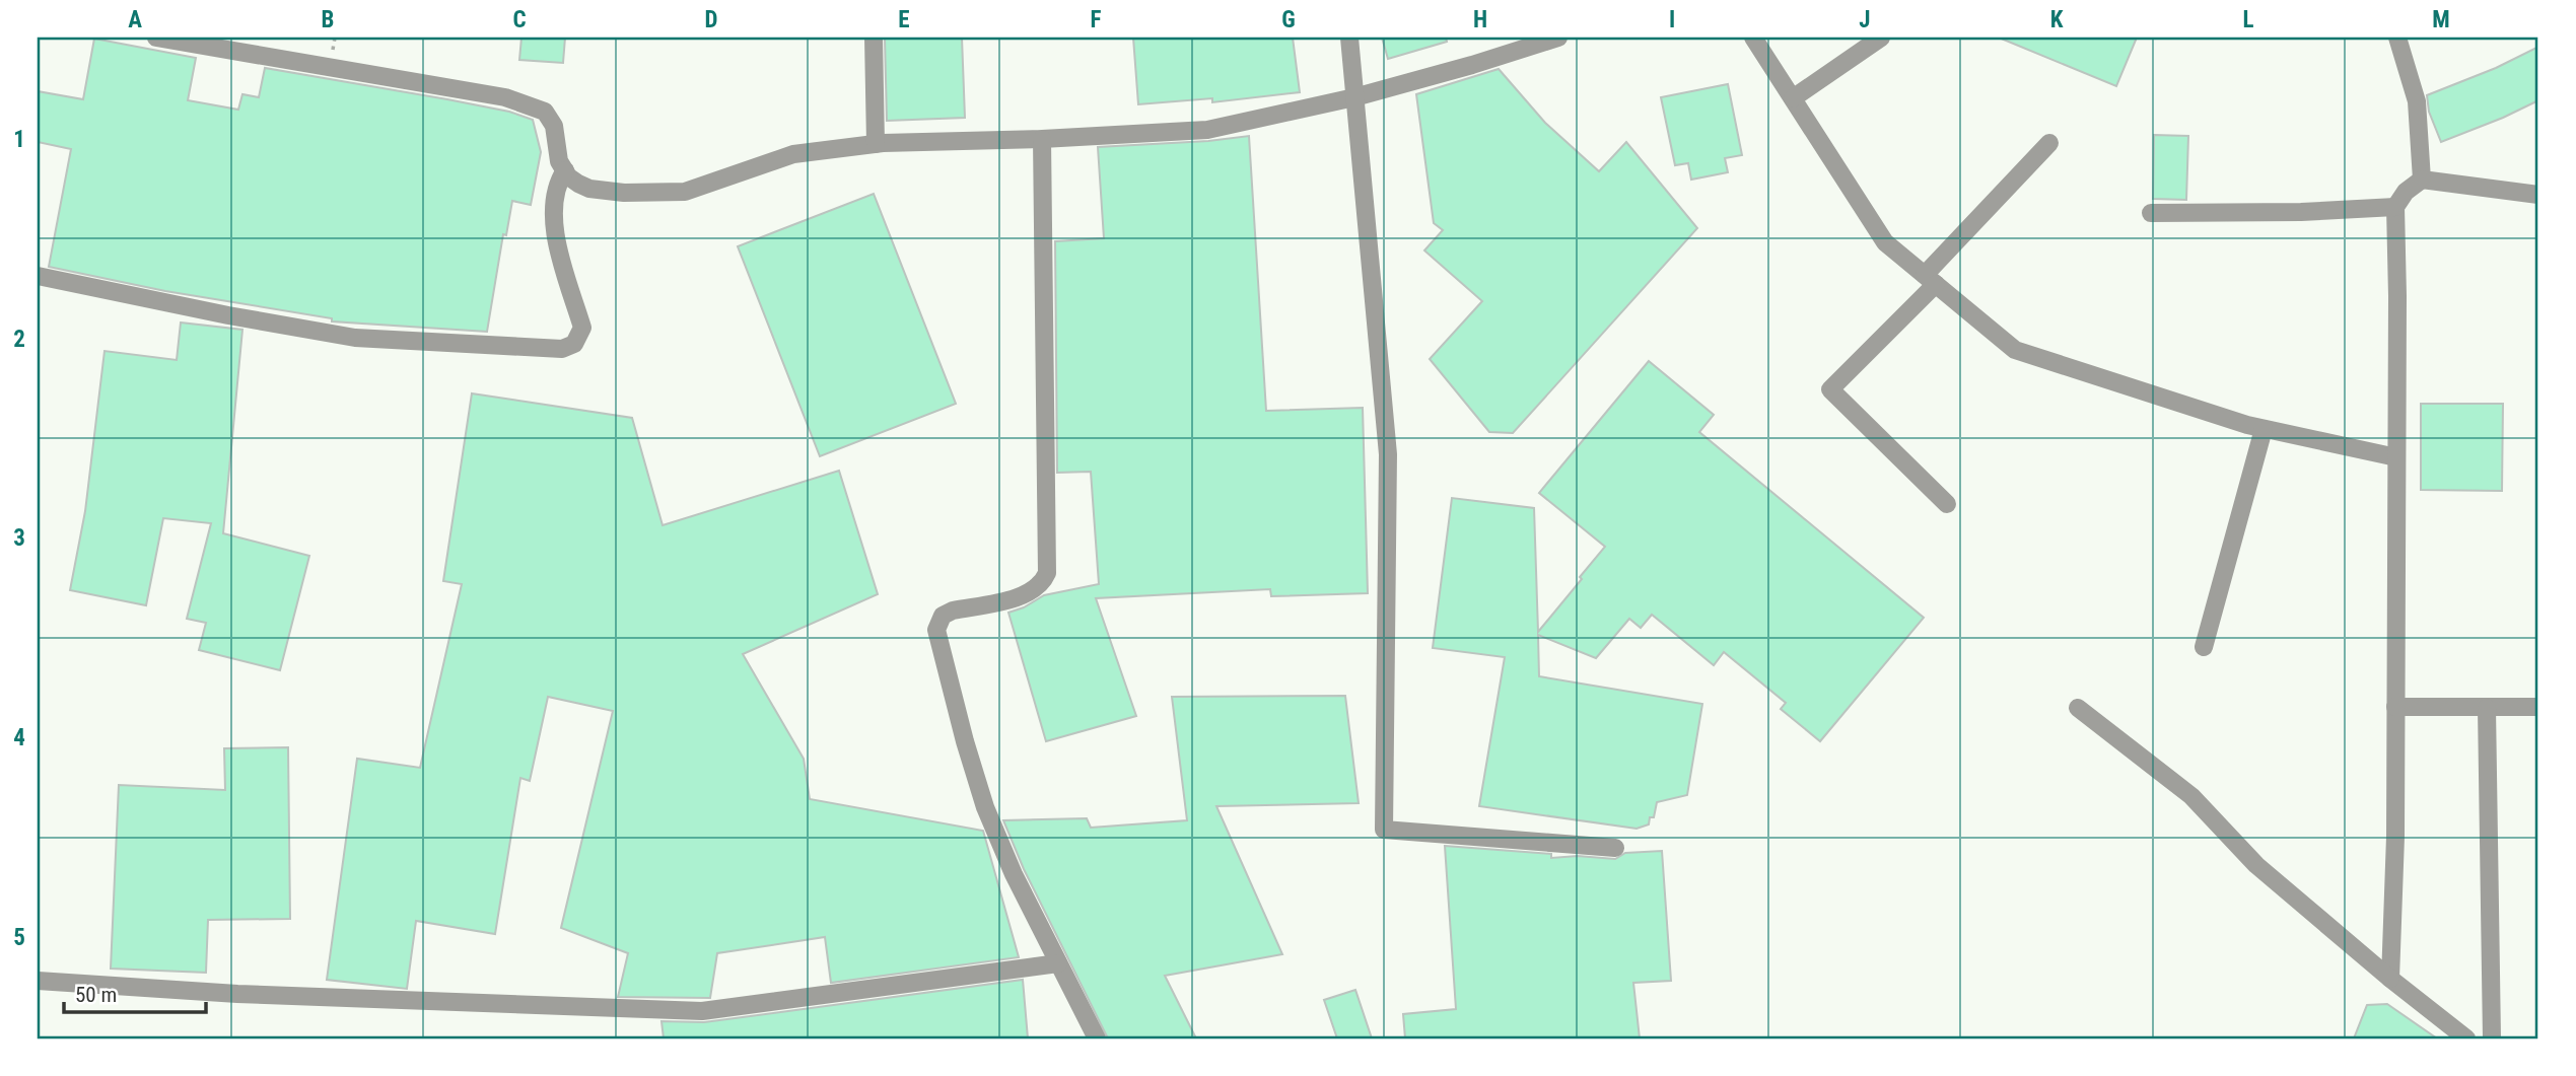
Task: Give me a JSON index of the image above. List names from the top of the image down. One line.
{"scale_bar":"50 m","grid":{"columns":["A","B","C","D","E","F","G","H","I","J","K","L","M"],"rows":["1","2","3","4","5"]}}
